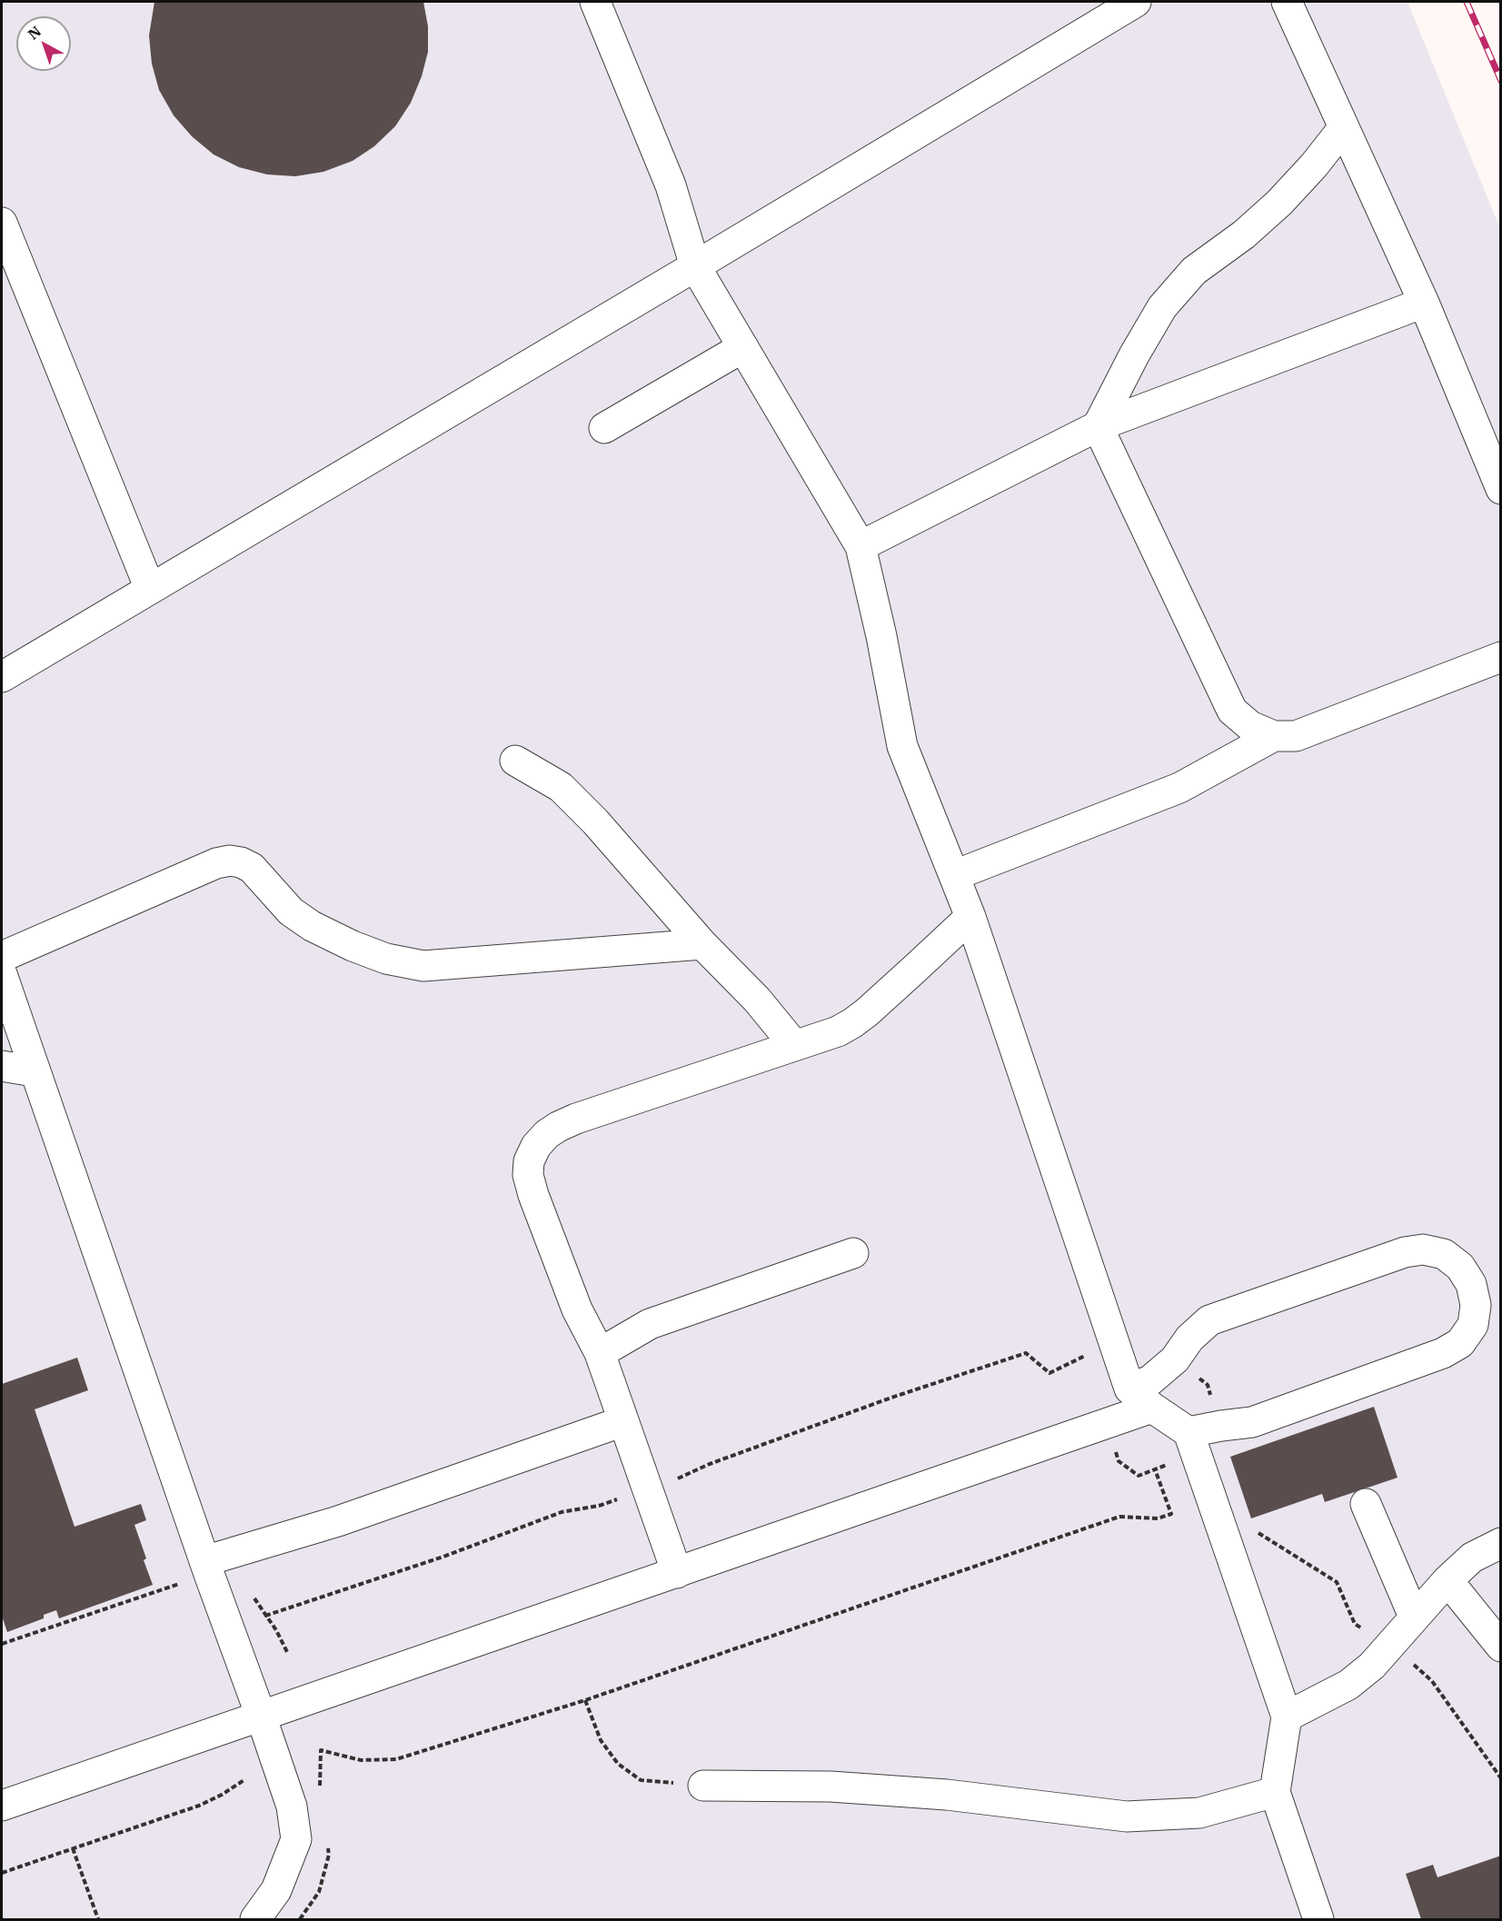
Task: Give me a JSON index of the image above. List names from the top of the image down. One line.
{"north":"top left"}
